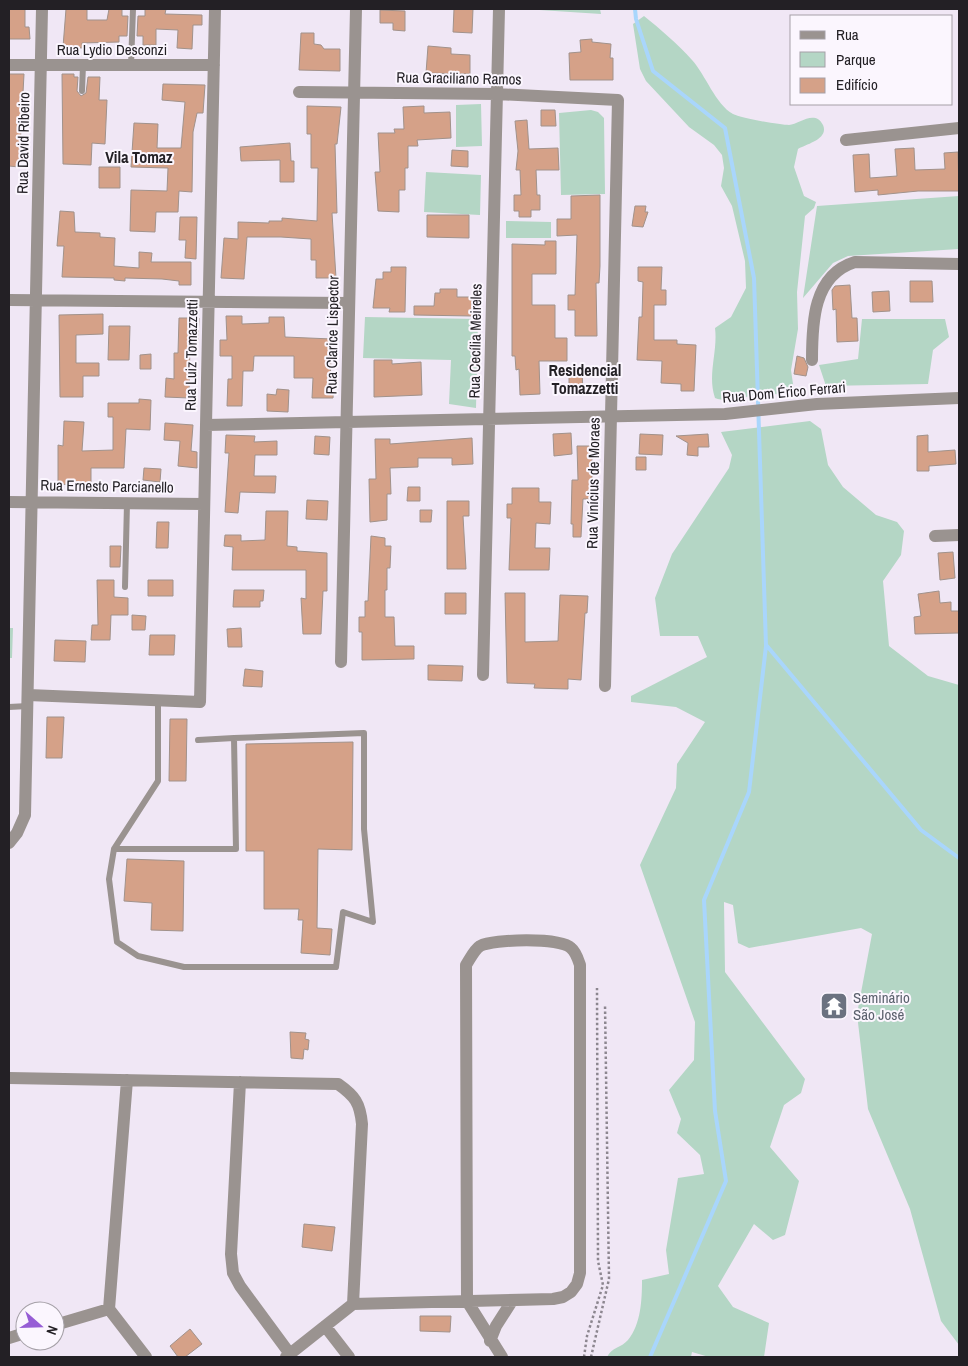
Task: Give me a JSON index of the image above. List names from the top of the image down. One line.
{"streets":{"street":["Rua Lydio Desconzi","Rua Graciliano Ramos","Rua David Ribeiro","Rua Clarice Lispector","Rua Cecília Meireles","Rua Luiz Tomazzetti","Rua Dom Érico Ferrari","Rua Vinícius de Moraes","Rua Ernesto Parcianello"]},"crossings":[["Rua Lydio Desconzi","Rua David Ribeiro"],["Rua Lydio Desconzi","Rua Luiz Tomazzetti"],["Rua Graciliano Ramos","Rua Clarice Lispector"],["Rua Graciliano Ramos","Rua Cecília Meireles"],["Rua Graciliano Ramos","Rua Vinícius de Moraes"],["Rua David Ribeiro","Rua Ernesto Parcianello"],["Rua Clarice Lispector","Rua Dom Érico Ferrari"],["Rua Cecília Meireles","Rua Dom Érico Ferrari"],["Rua Luiz Tomazzetti","Rua Dom Érico Ferrari"],["Rua Luiz Tomazzetti","Rua Ernesto Parcianello"],["Rua Dom Érico Ferrari","Rua Vinícius de Moraes"]],"districts":["Vila Tomaz","Residencial Tomazzetti"],"places":{"temple":["Seminário São José"]},"legend":["Rua","Parque","Edifício"],"north":"right"}
